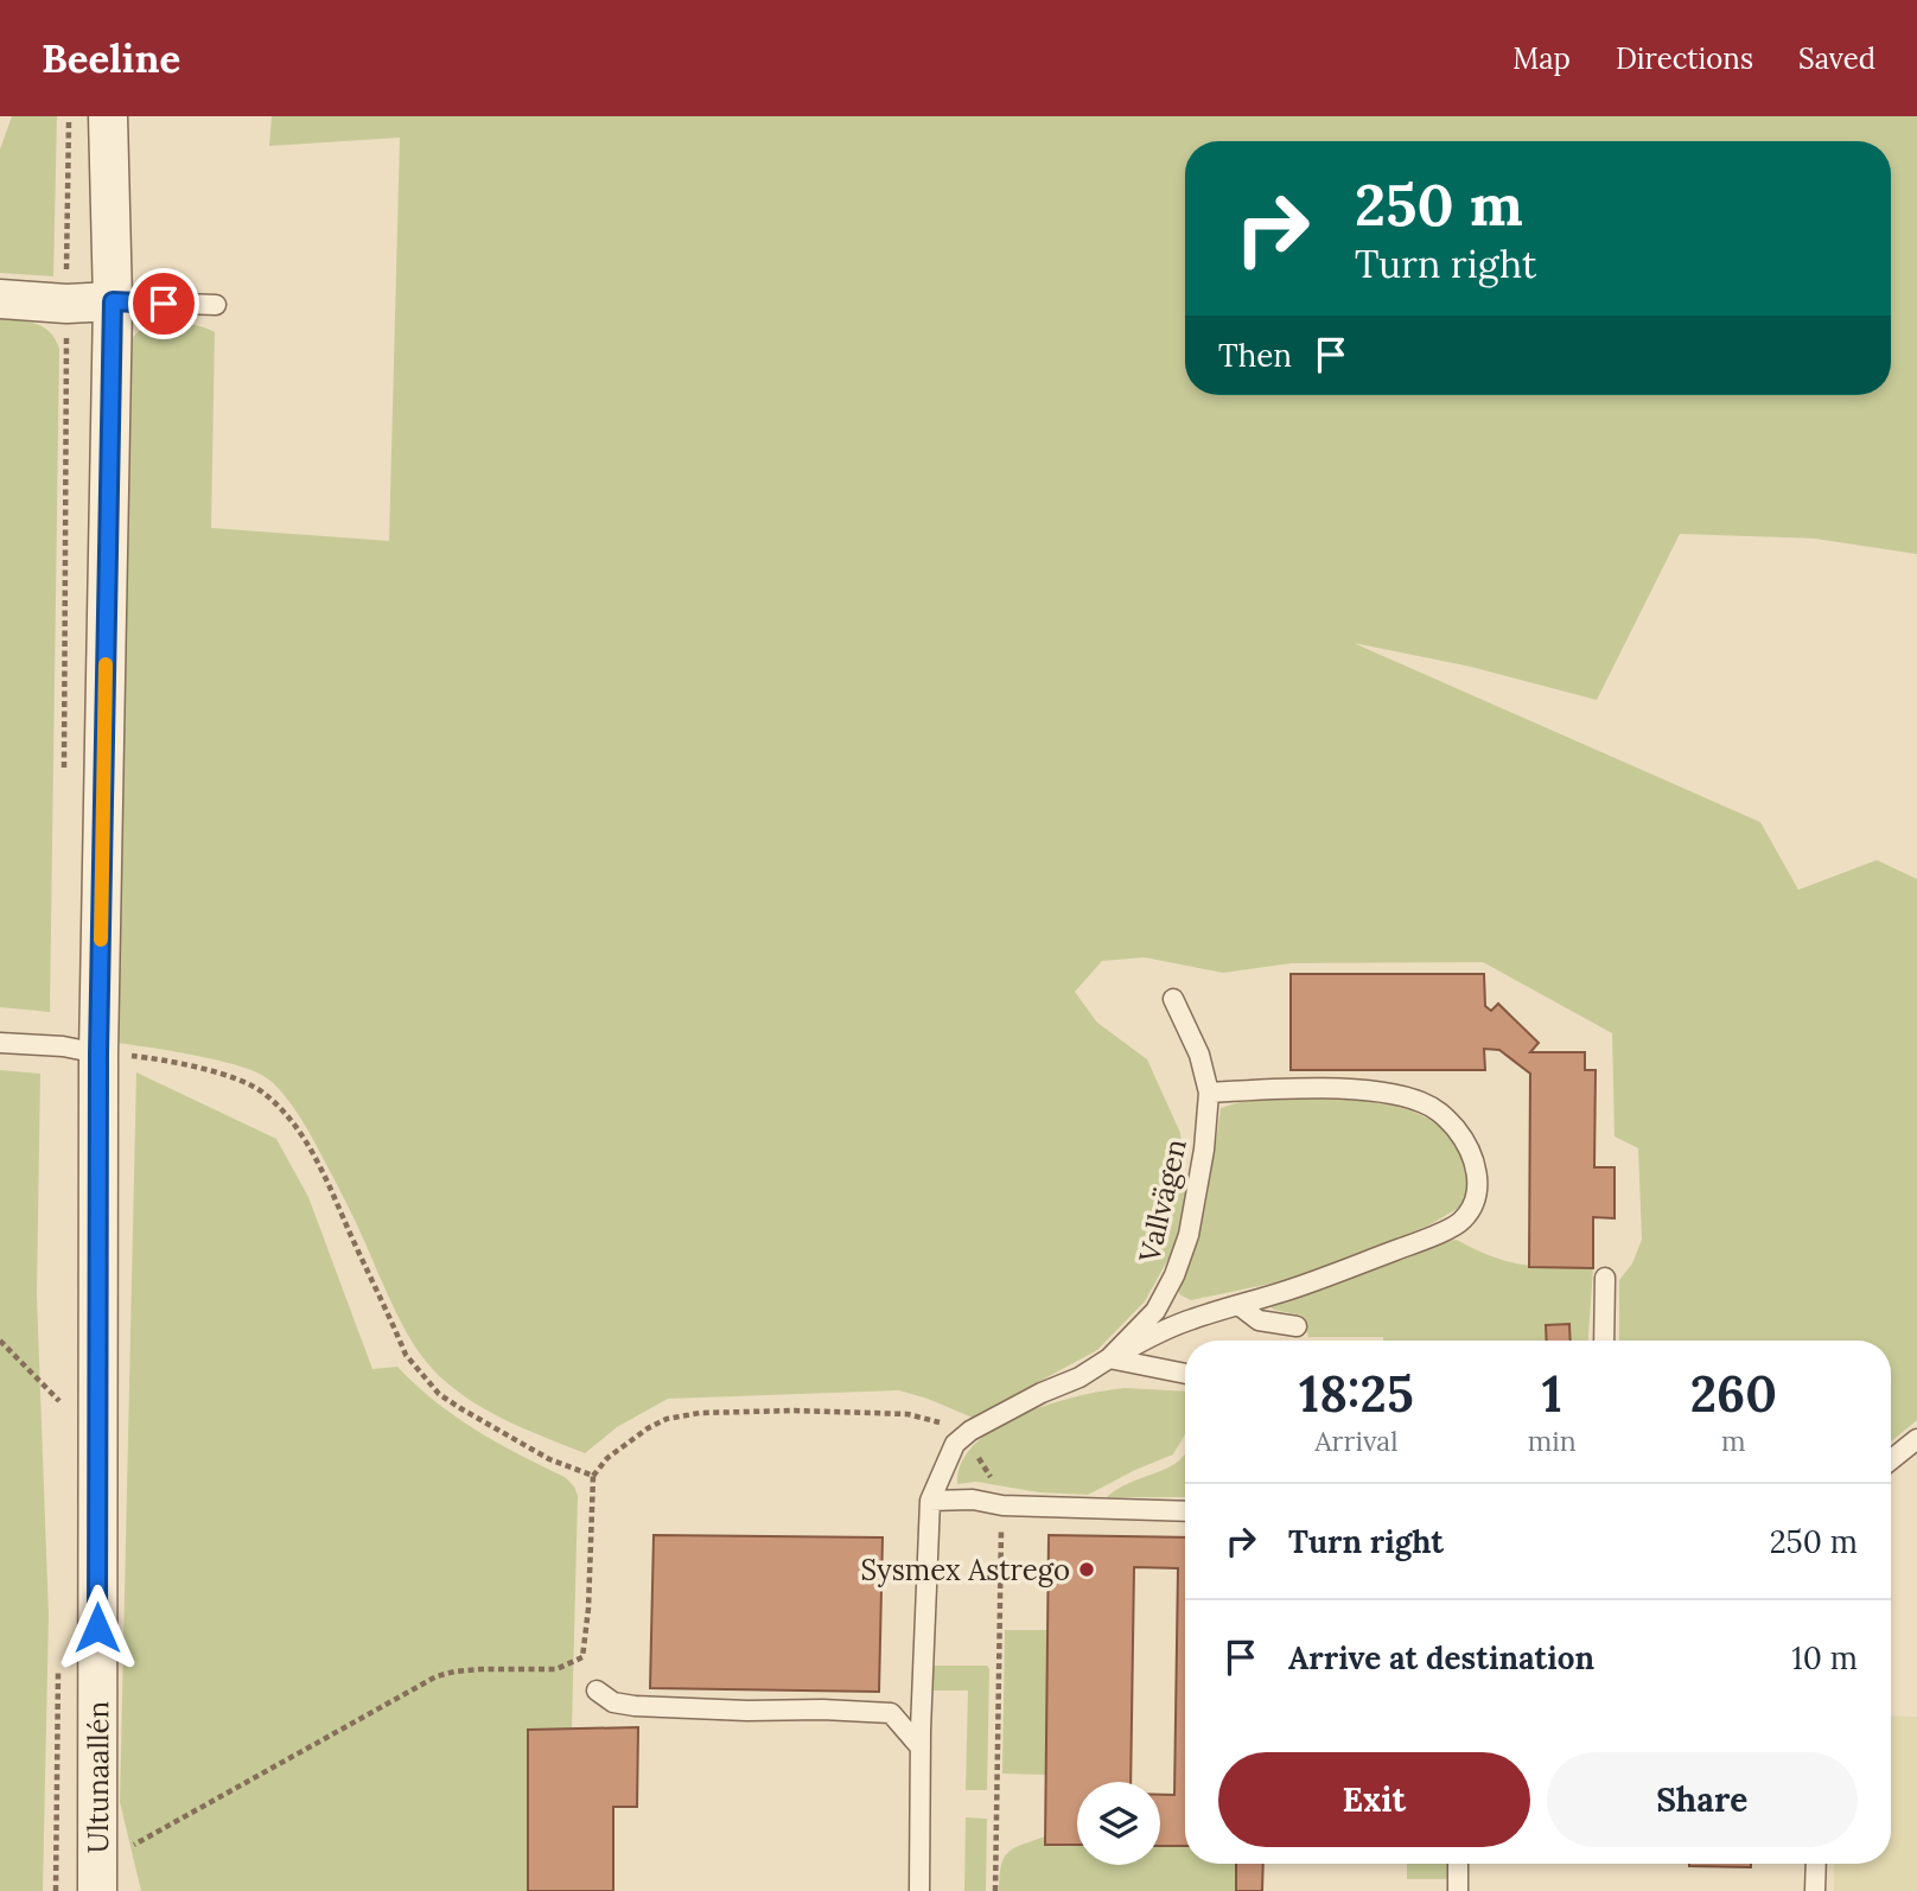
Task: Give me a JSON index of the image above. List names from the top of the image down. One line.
{"streets":{"street":["Ultunaallén"],"lane":["Vallvägen"]},"places":["Sysmex Astrego"],"page":{"header":"Beeline","nav":["Map","Directions","Saved"],"turn":["250 m","Turn right"],"then":"Then","eta":["18:25","Arrival","1","min","260","m"],"list":[{"name":"Turn right","value":"250 m"},{"name":"Arrive at destination","value":"10 m"}],"buttons":["Exit","Share"]}}
